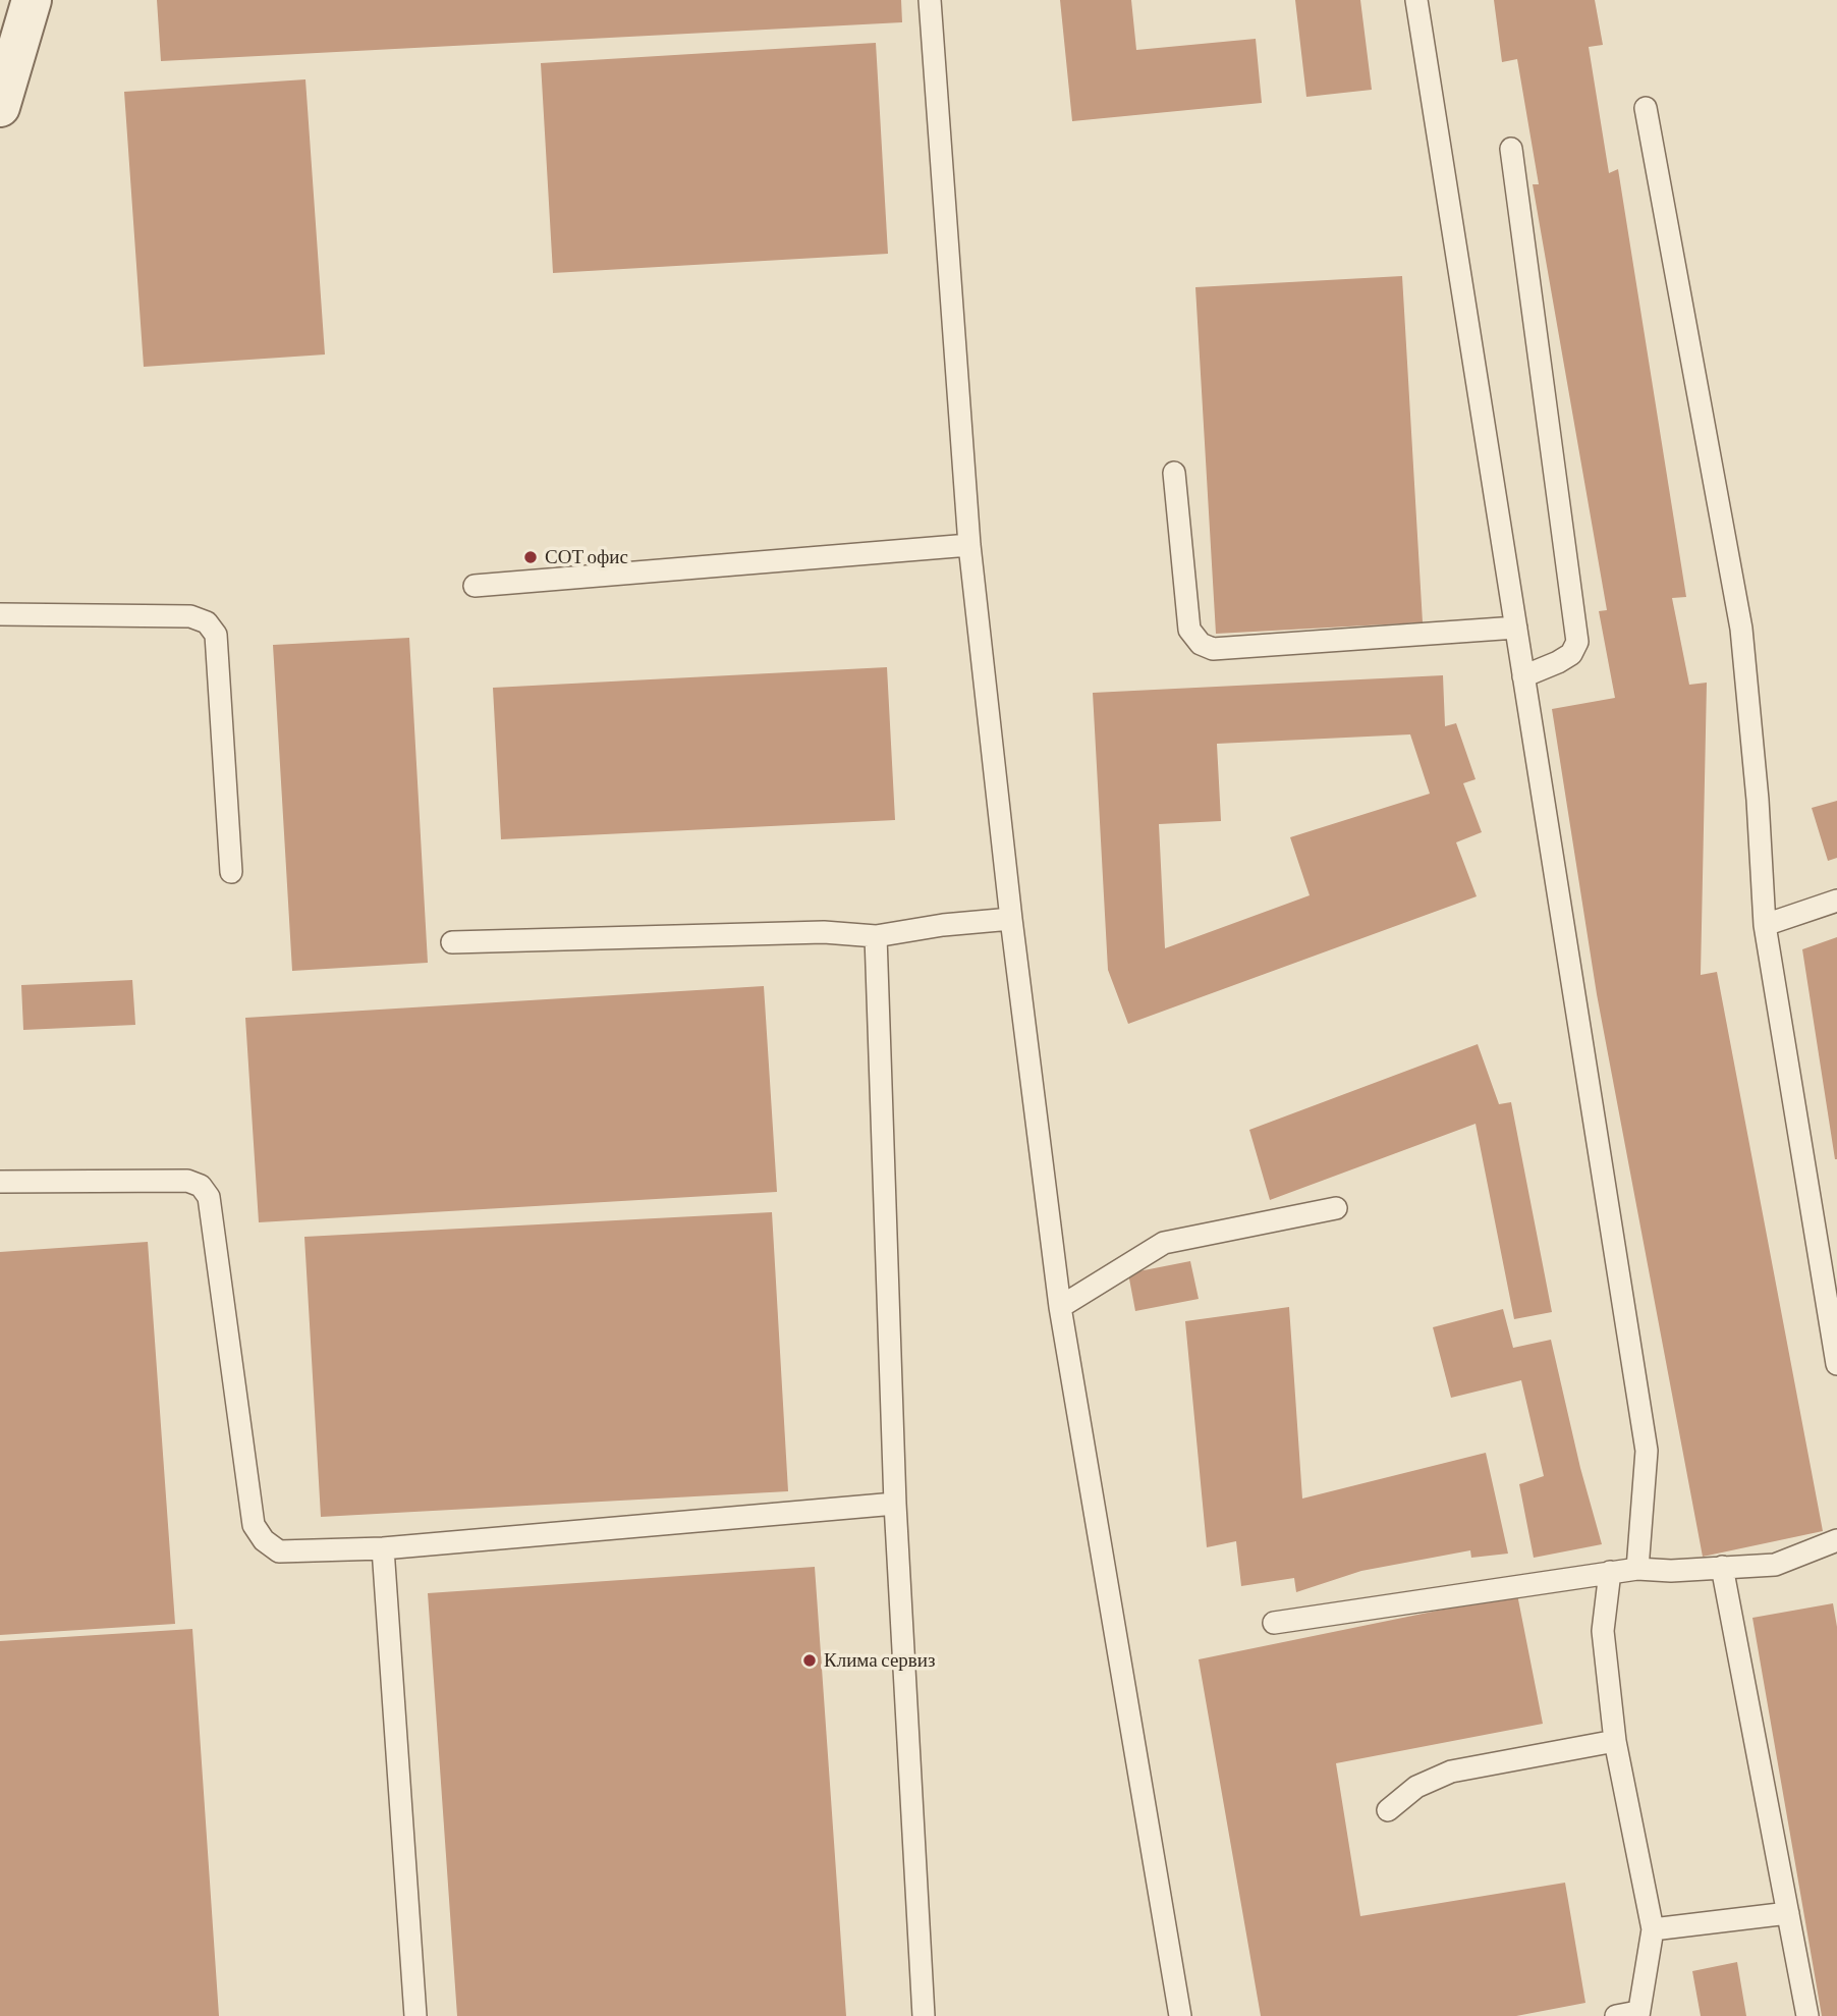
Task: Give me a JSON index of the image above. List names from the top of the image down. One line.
{"places":["СОТ офис","Клима сервиз"]}
